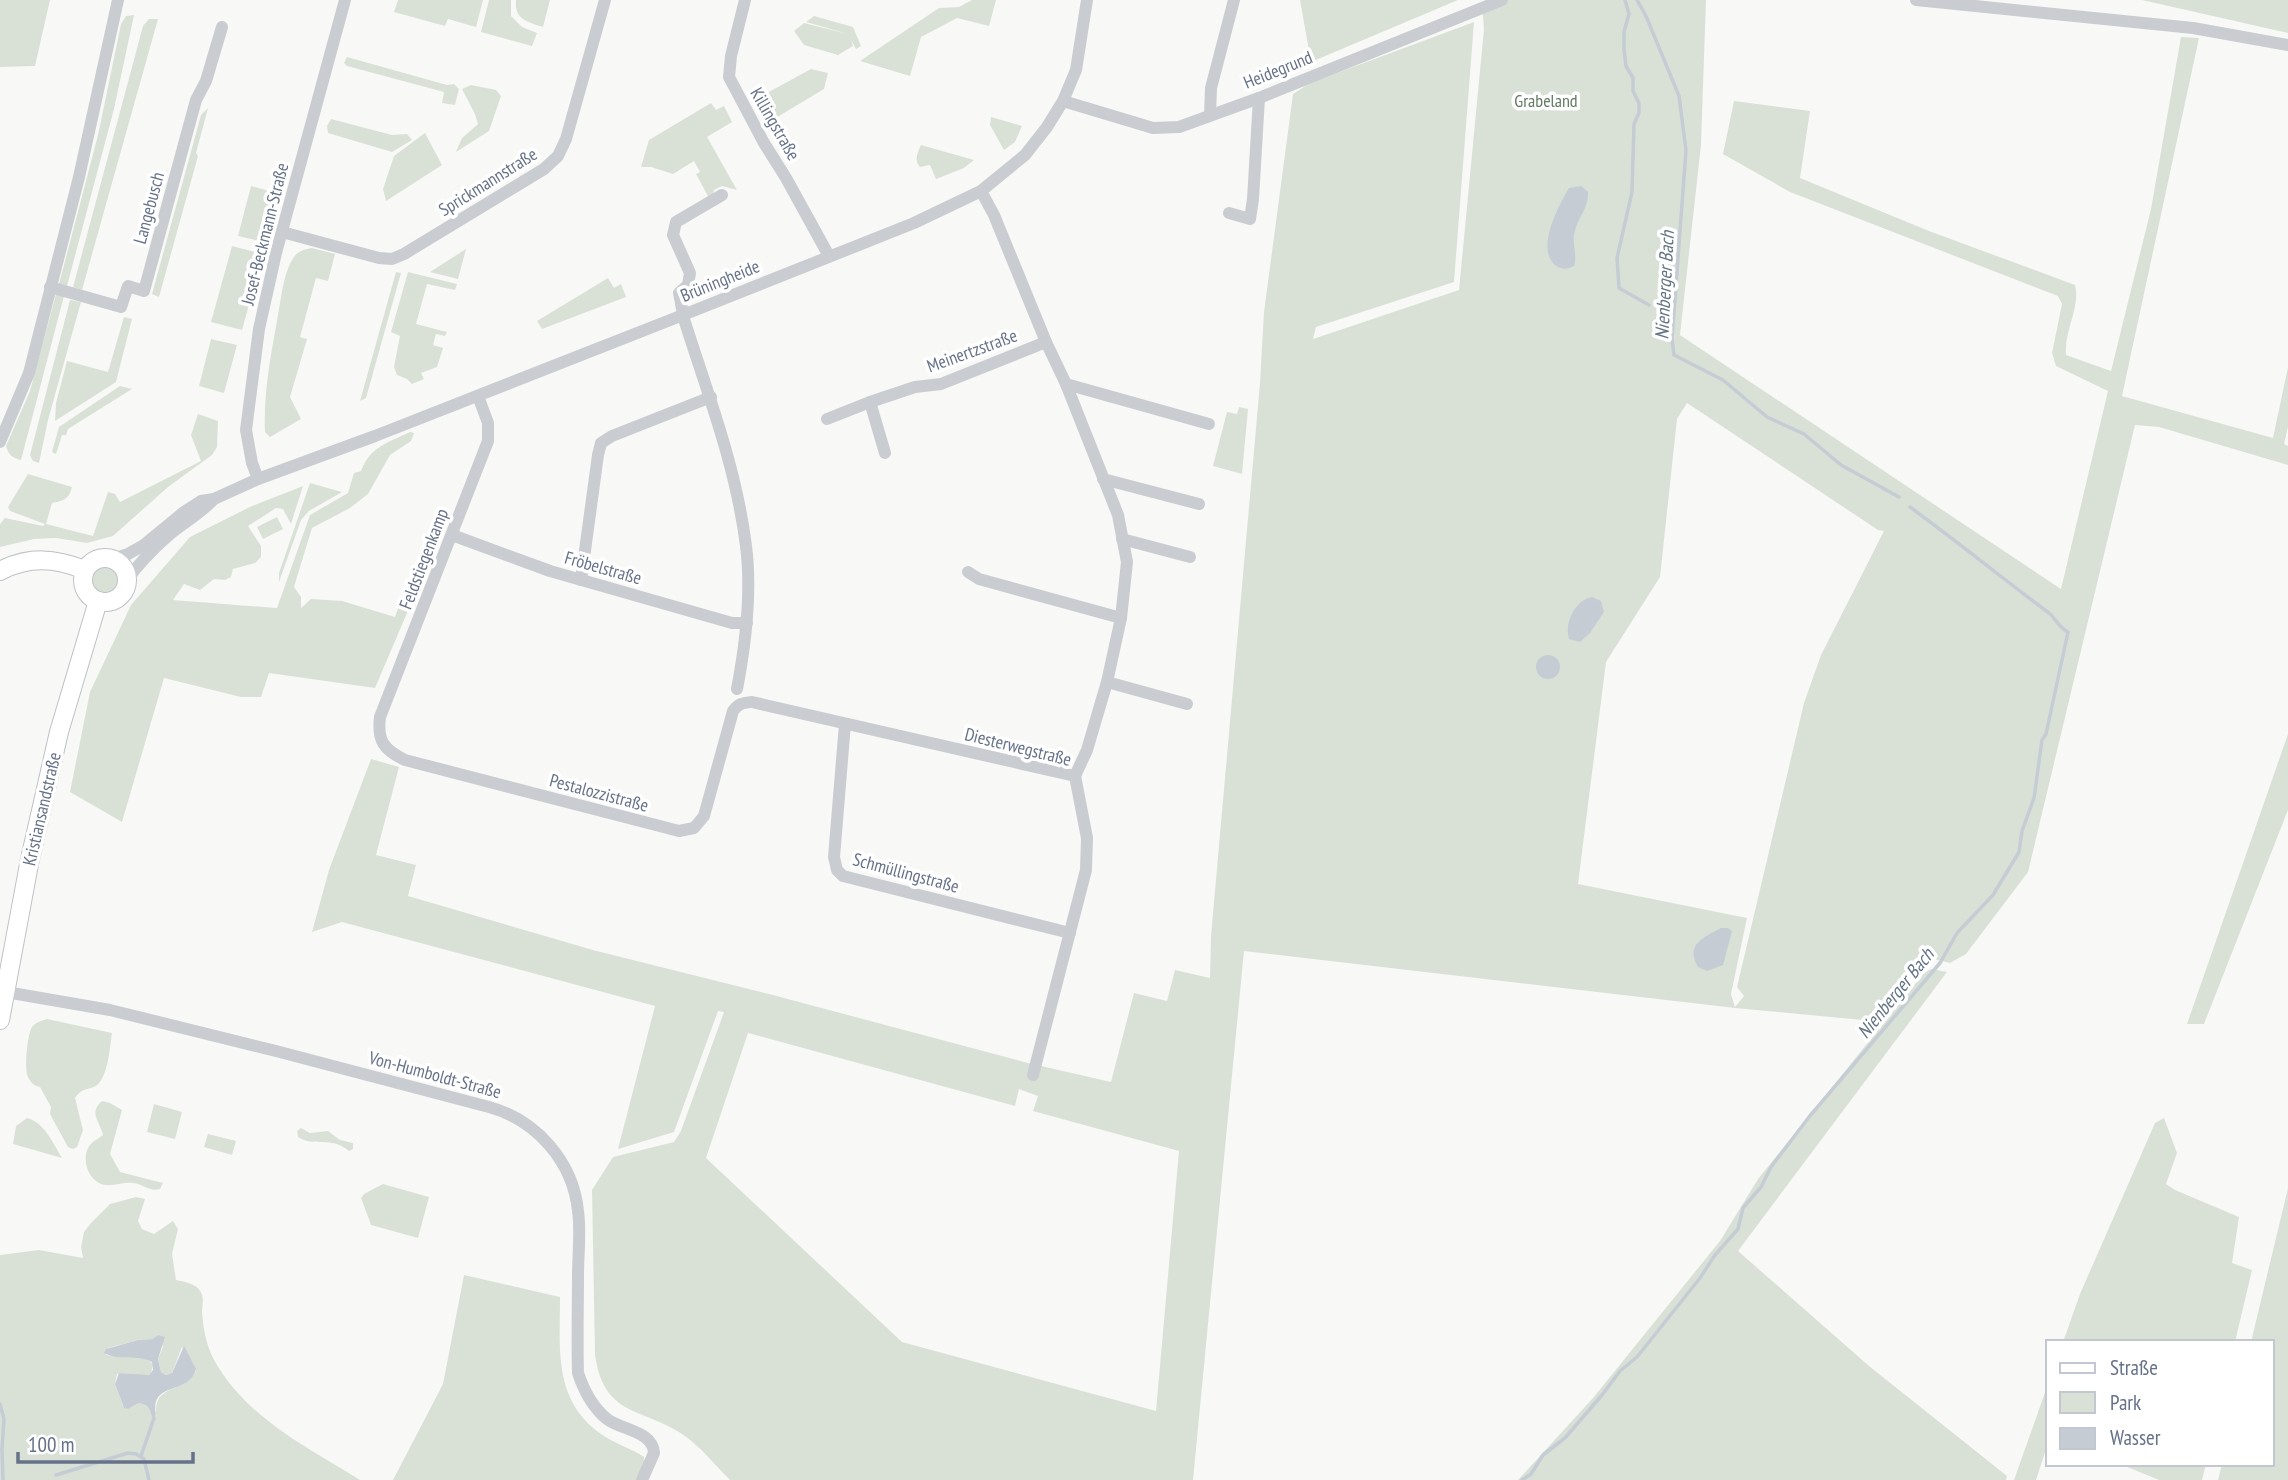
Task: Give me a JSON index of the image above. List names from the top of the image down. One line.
{"streets":{"street":["Heidegrund","Killingstraße","Sprickmannstraße","Langebusch","Josef-Beckmann-Straße","Brüningheide","Meinertzstraße","Feldstiegenkamp","Fröbelstraße","Diesterwegstraße","Pestalozzistraße","Kristiansandstraße","Schmüllingstraße","Von-Humboldt-Straße"]},"crossings":[["Heidegrund","Brüningheide"],["Killingstraße","Brüningheide"],["Sprickmannstraße","Josef-Beckmann-Straße"],["Josef-Beckmann-Straße","Brüningheide"],["Brüningheide","Meinertzstraße"],["Brüningheide","Feldstiegenkamp"],["Meinertzstraße","Diesterwegstraße"],["Feldstiegenkamp","Fröbelstraße"],["Feldstiegenkamp","Pestalozzistraße"],["Diesterwegstraße","Pestalozzistraße"],["Diesterwegstraße","Schmüllingstraße"],["Kristiansandstraße","Von-Humboldt-Straße"]],"water":["Nienberger Bach"],"parks":["Grabeland"],"legend":["Straße","Park","Wasser"],"scale_bar":"100 m"}
